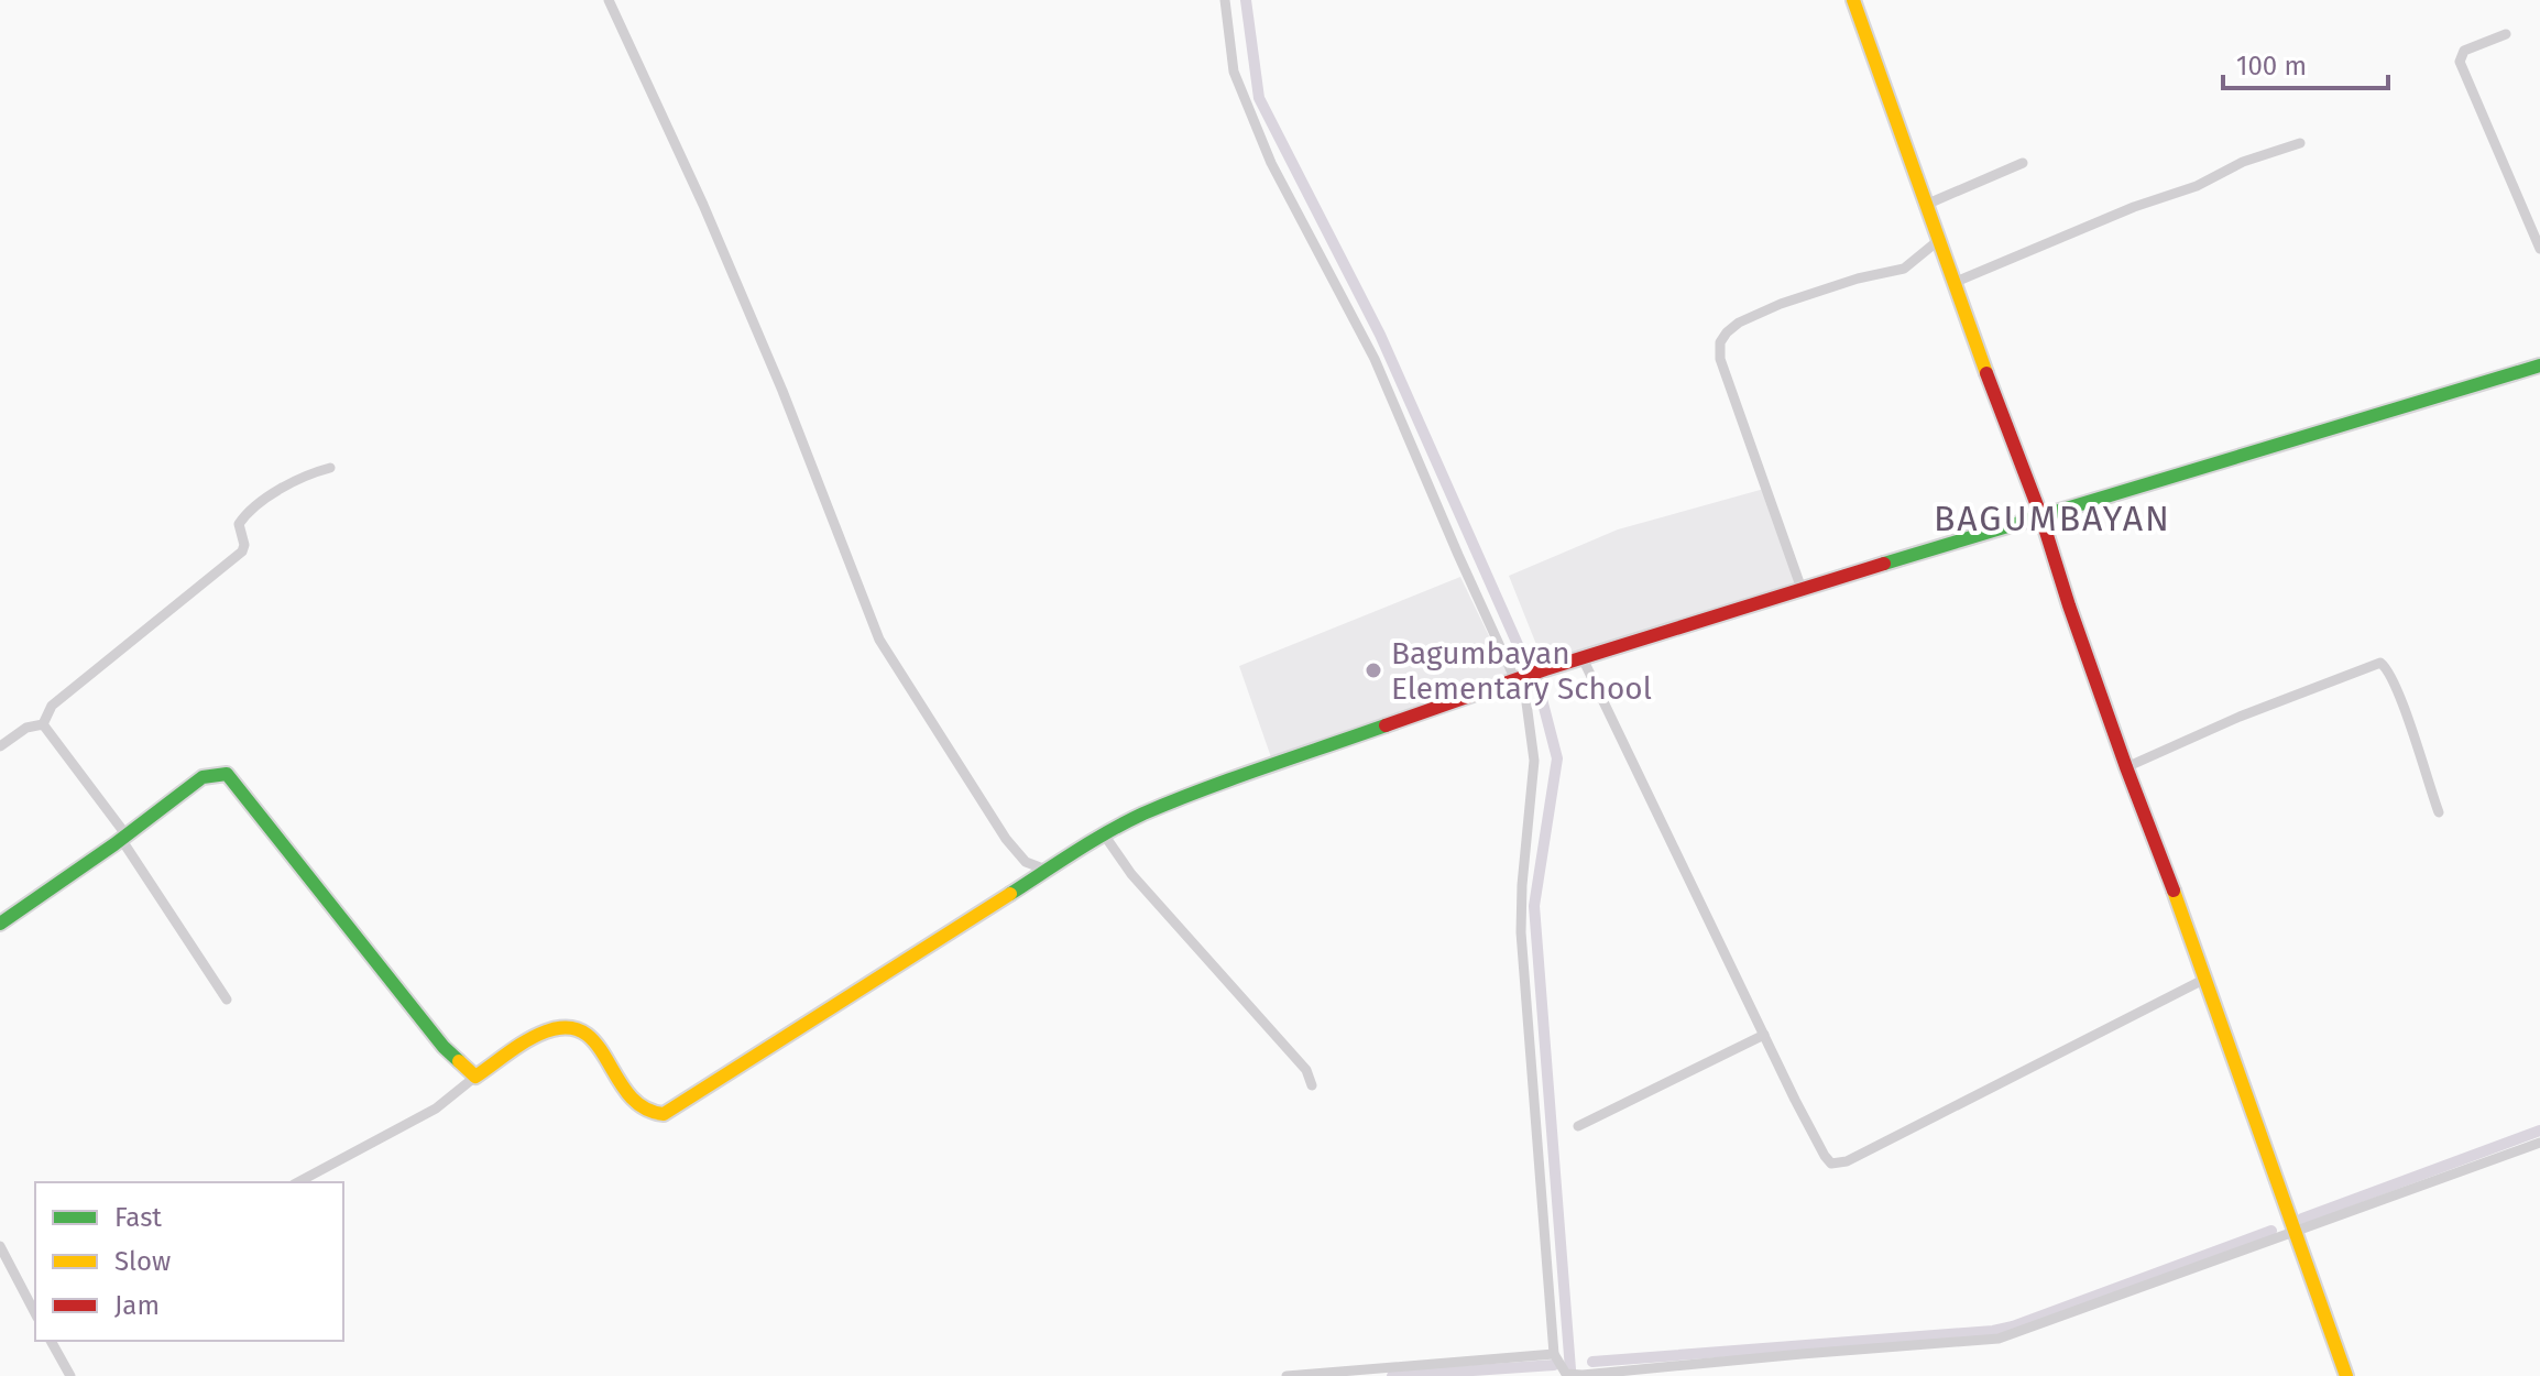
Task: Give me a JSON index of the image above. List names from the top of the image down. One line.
{"districts":["BAGUMBAYAN"],"places":["Bagumbayan Elementary School"],"legend":["Fast","Slow","Jam"],"scale_bar":"100 m"}
